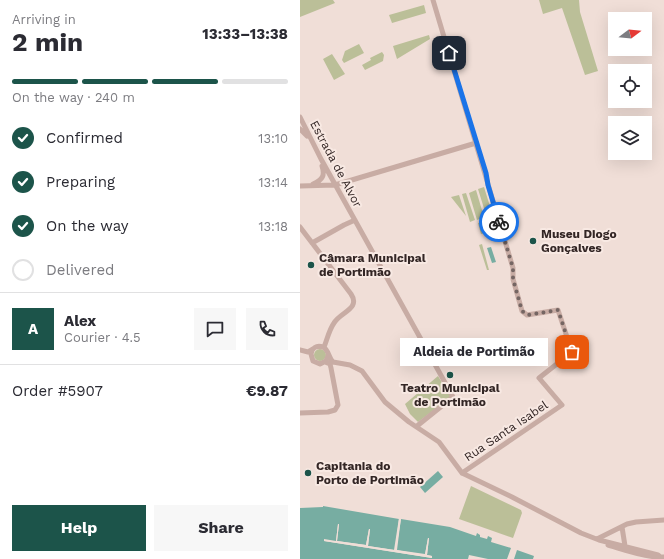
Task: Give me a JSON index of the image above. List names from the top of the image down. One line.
{"streets":{"street":["Estrada de Alvor","Rua Santa Isabel"]},"places":["Museu Diogo Gonçalves","Câmara Municipal de Portimão","Aldeia de Portimão","Teatro Municipal de Portimão","Capitania do Porto de Portimão"],"north":"right","page":{"heading":["2 min","Arriving in","13:33–13:38"],"panel":["Alex","Courier · 4.5","Order #5907","€9.87"],"bar":"On the way · 240 m","list":[["Confirmed","13:10"],["Preparing","13:14"],["On the way","13:18"],"Delivered"],"round":"A","bubble":"Aldeia de Portimão","buttons":["Help","Share"]}}
